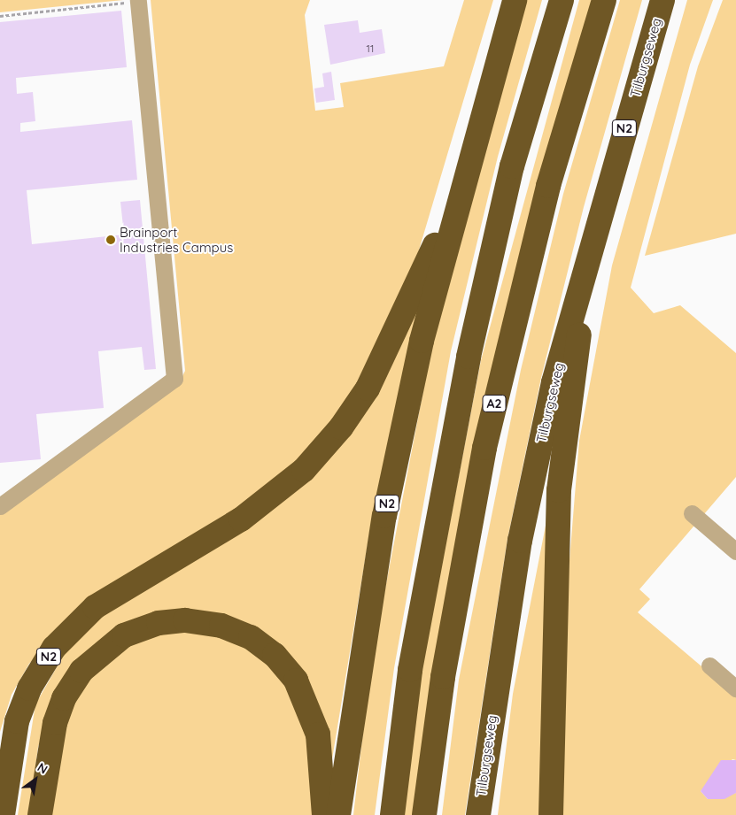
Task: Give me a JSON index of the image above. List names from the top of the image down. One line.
{"streets":{"highway":["Tilburgseweg","N2","A2"]},"crossings":[["Tilburgseweg","N2"]],"places":["Brainport Industries Campus"],"house_numbers":["11"],"north":"top right"}
